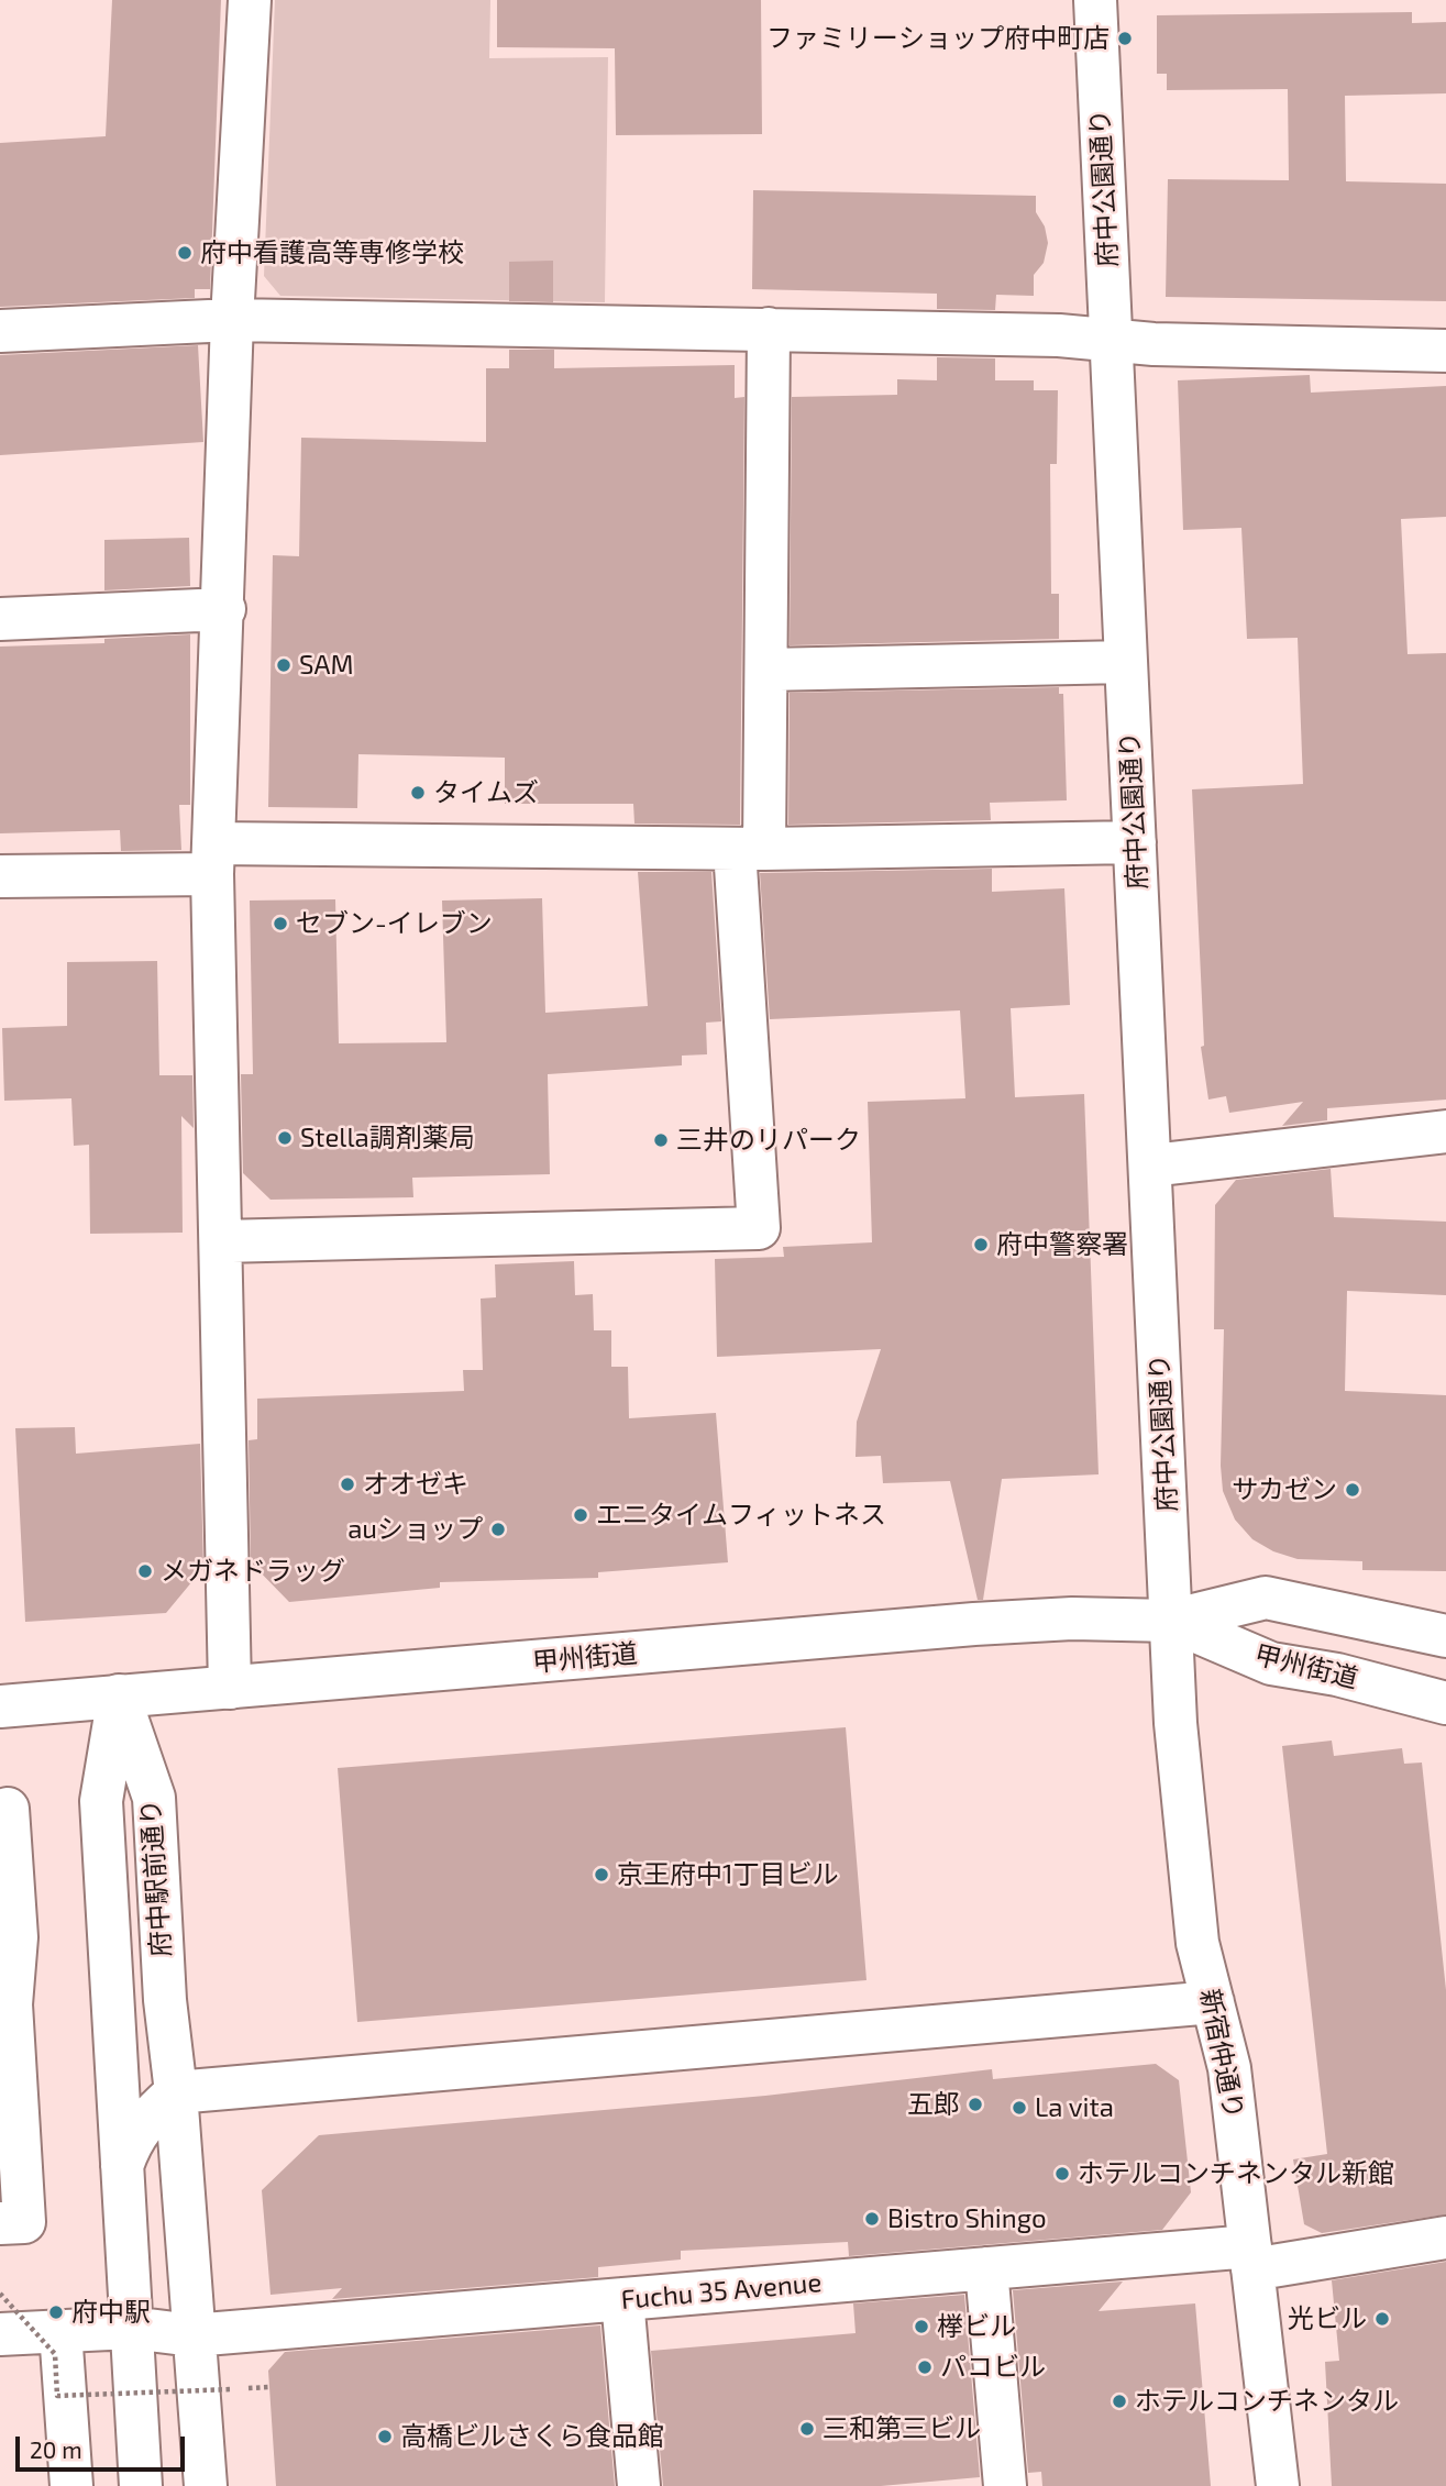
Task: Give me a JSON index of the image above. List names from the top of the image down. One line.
{"streets":{"main road":["府中公園通り","甲州街道","府中駅前通り","新宿仲通り","Fuchu 35 Avenue"]},"crossings":[["府中公園通り","甲州街道"],["府中公園通り","新宿仲通り"],["甲州街道","府中駅前通り"],["甲州街道","新宿仲通り"],["府中駅前通り","Fuchu 35 Avenue"],["新宿仲通り","Fuchu 35 Avenue"]],"places":["ファミリーショップ府中町店","府中看護高等専修学校","SAM","タイムズ","セブン-イレブン","Stella調剤薬局","三井のリパーク","府中警察署","オオゼキ","サカゼン","エニタイムフィットネス","auショップ","メガネドラッグ","京王府中1丁目ビル","五郎","La vita","ホテルコンチネンタル新館","Bistro Shingo","府中駅","光ビル","﨔ビル","パコビル","ホテルコンチネンタル","三和第三ビル","高橋ビルさくら食品館"],"scale_bar":"20 m"}
